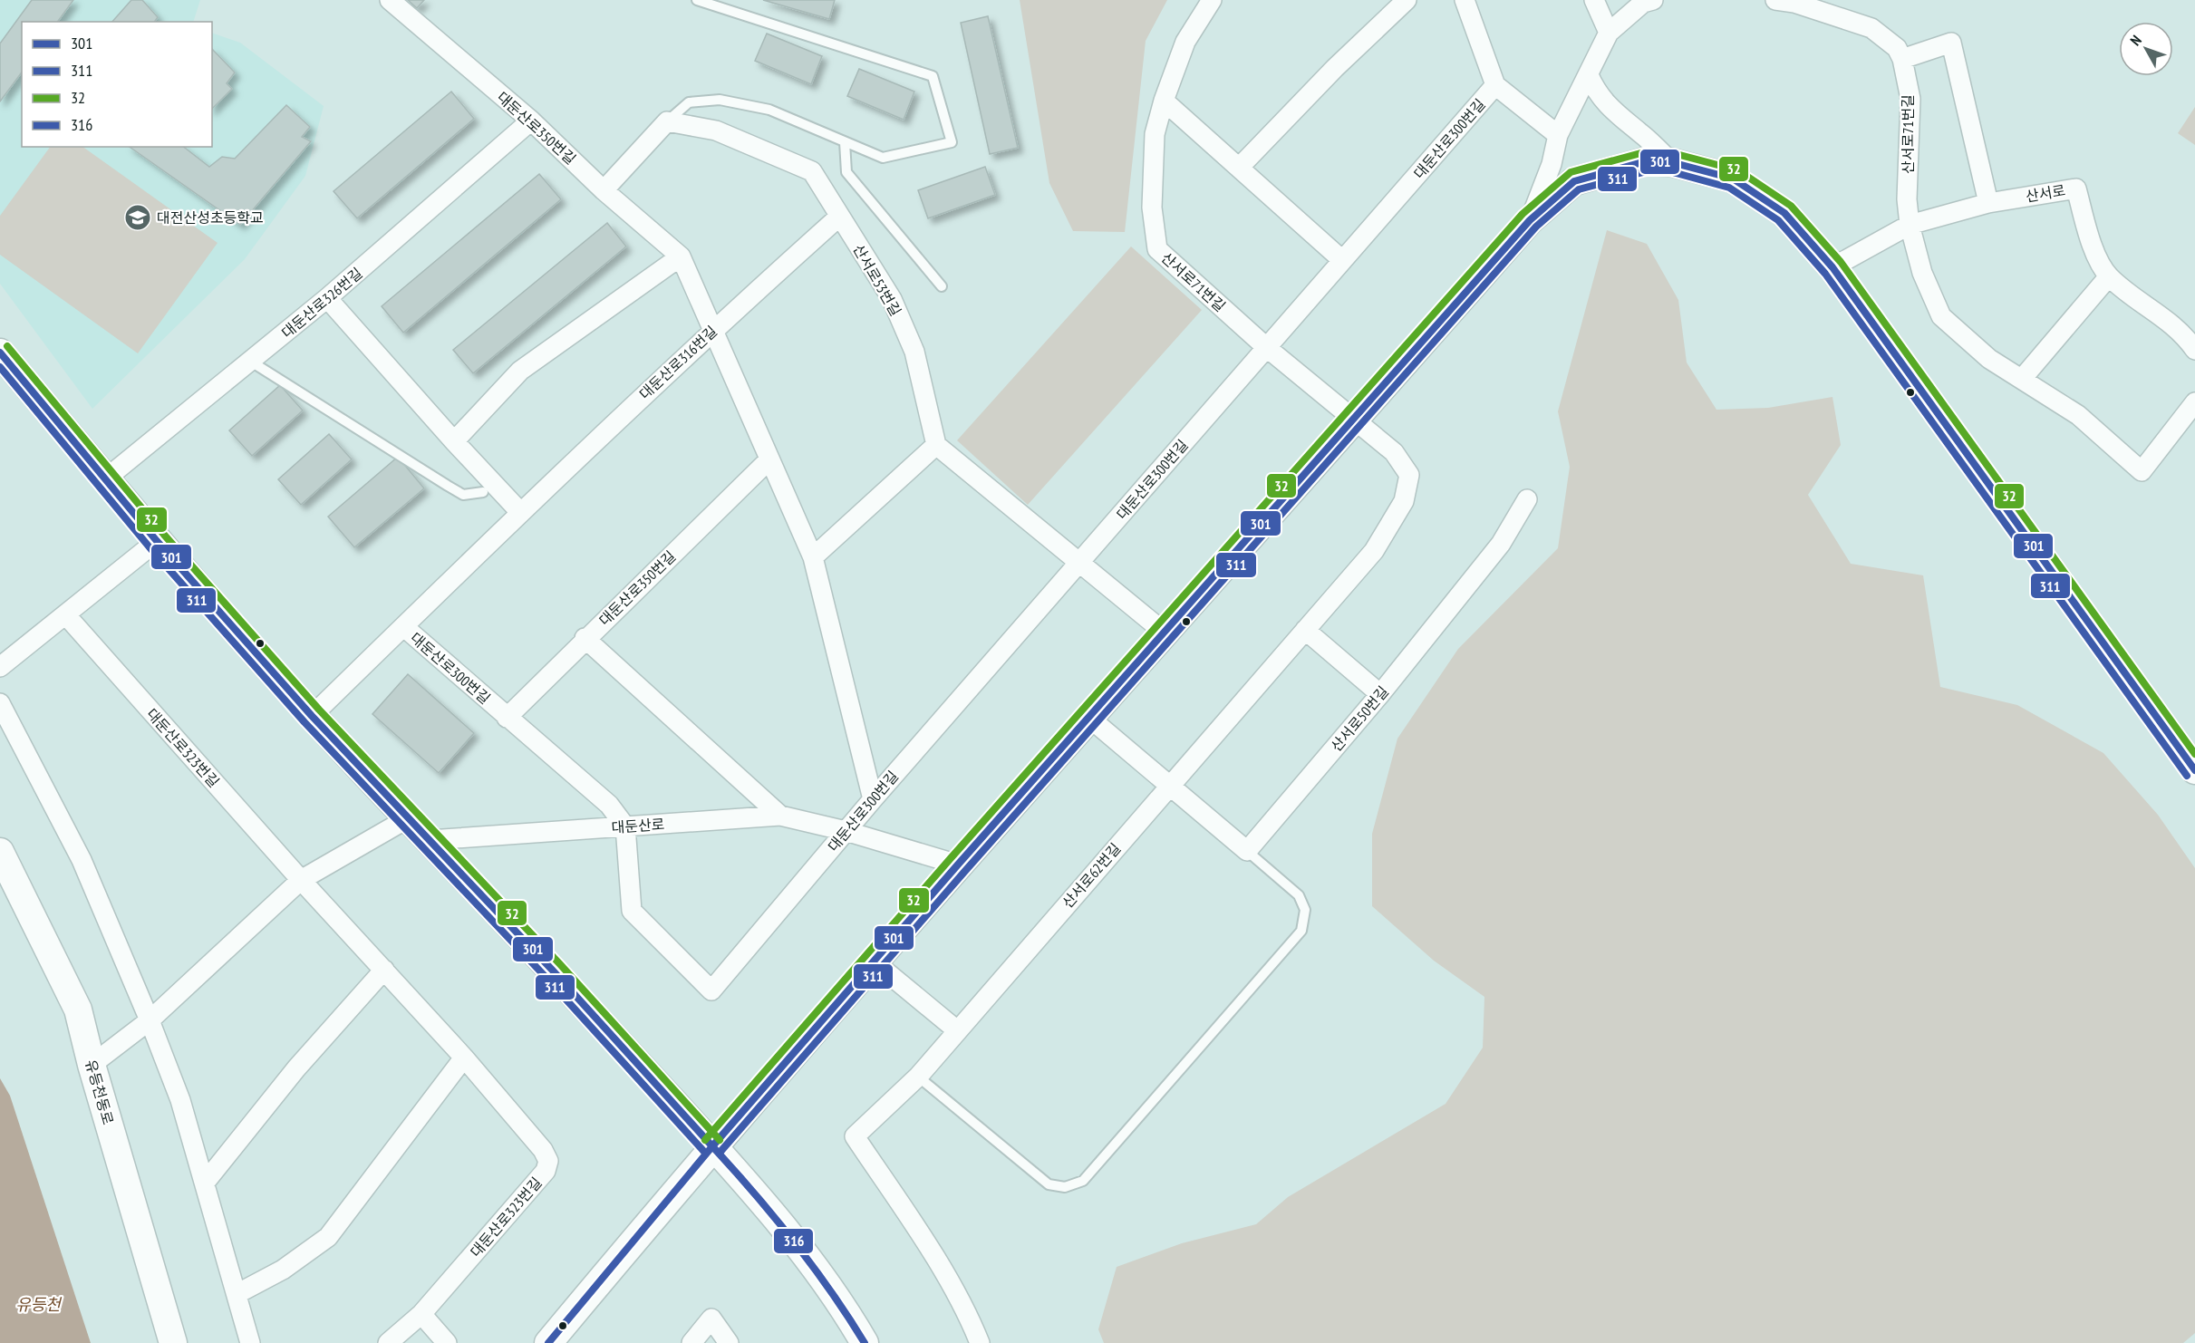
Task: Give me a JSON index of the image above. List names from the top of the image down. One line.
{"streets":{"main road":["유등천동로"],"street":["대둔산로350번길","산서로71번길","대둔산로300번길","산서로","산서로53번길","대둔산로326번길","대둔산로316번길","산서로50번길","대둔산로323번길","대둔산로","산서로62번길"]},"crossings":[["대둔산로350번길","대둔산로300번길"],["대둔산로350번길","대둔산로326번길"],["대둔산로350번길","대둔산로316번길"],["산서로71번길","대둔산로300번길"],["산서로71번길","산서로"],["산서로71번길","산서로62번길"],["대둔산로300번길","대둔산로316번길"],["대둔산로300번길","대둔산로"],["산서로53번길","대둔산로316번길"]],"water":["유등천"],"places":{"school or university":["대전산성초등학교"]},"lines":["transit line 32","transit line 301","transit line 311","transit line 316"],"legend":["301","311","32","316"],"north":"top left"}
